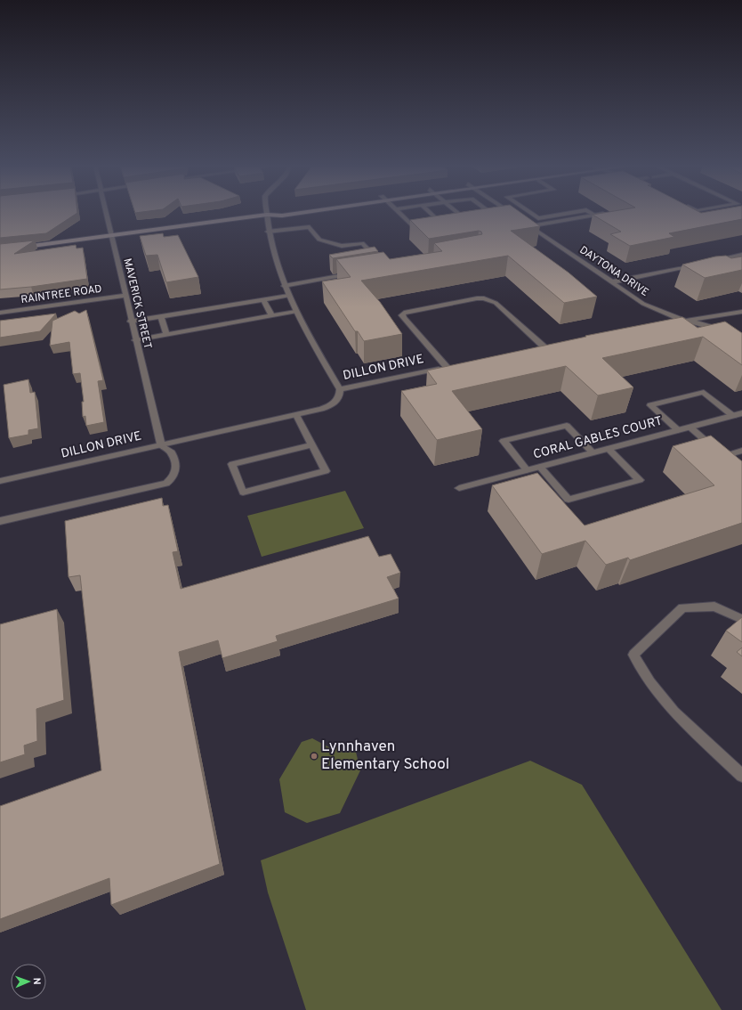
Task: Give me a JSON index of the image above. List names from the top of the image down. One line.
{"streets":{"street":["DAYTONA DRIVE","RAINTREE ROAD","MAVERICK STREET","DILLON DRIVE","CORAL GABLES COURT"]},"crossings":[["RAINTREE ROAD","MAVERICK STREET"],["MAVERICK STREET","DILLON DRIVE"]],"places":["Lynnhaven Elementary School"],"north":"right"}
